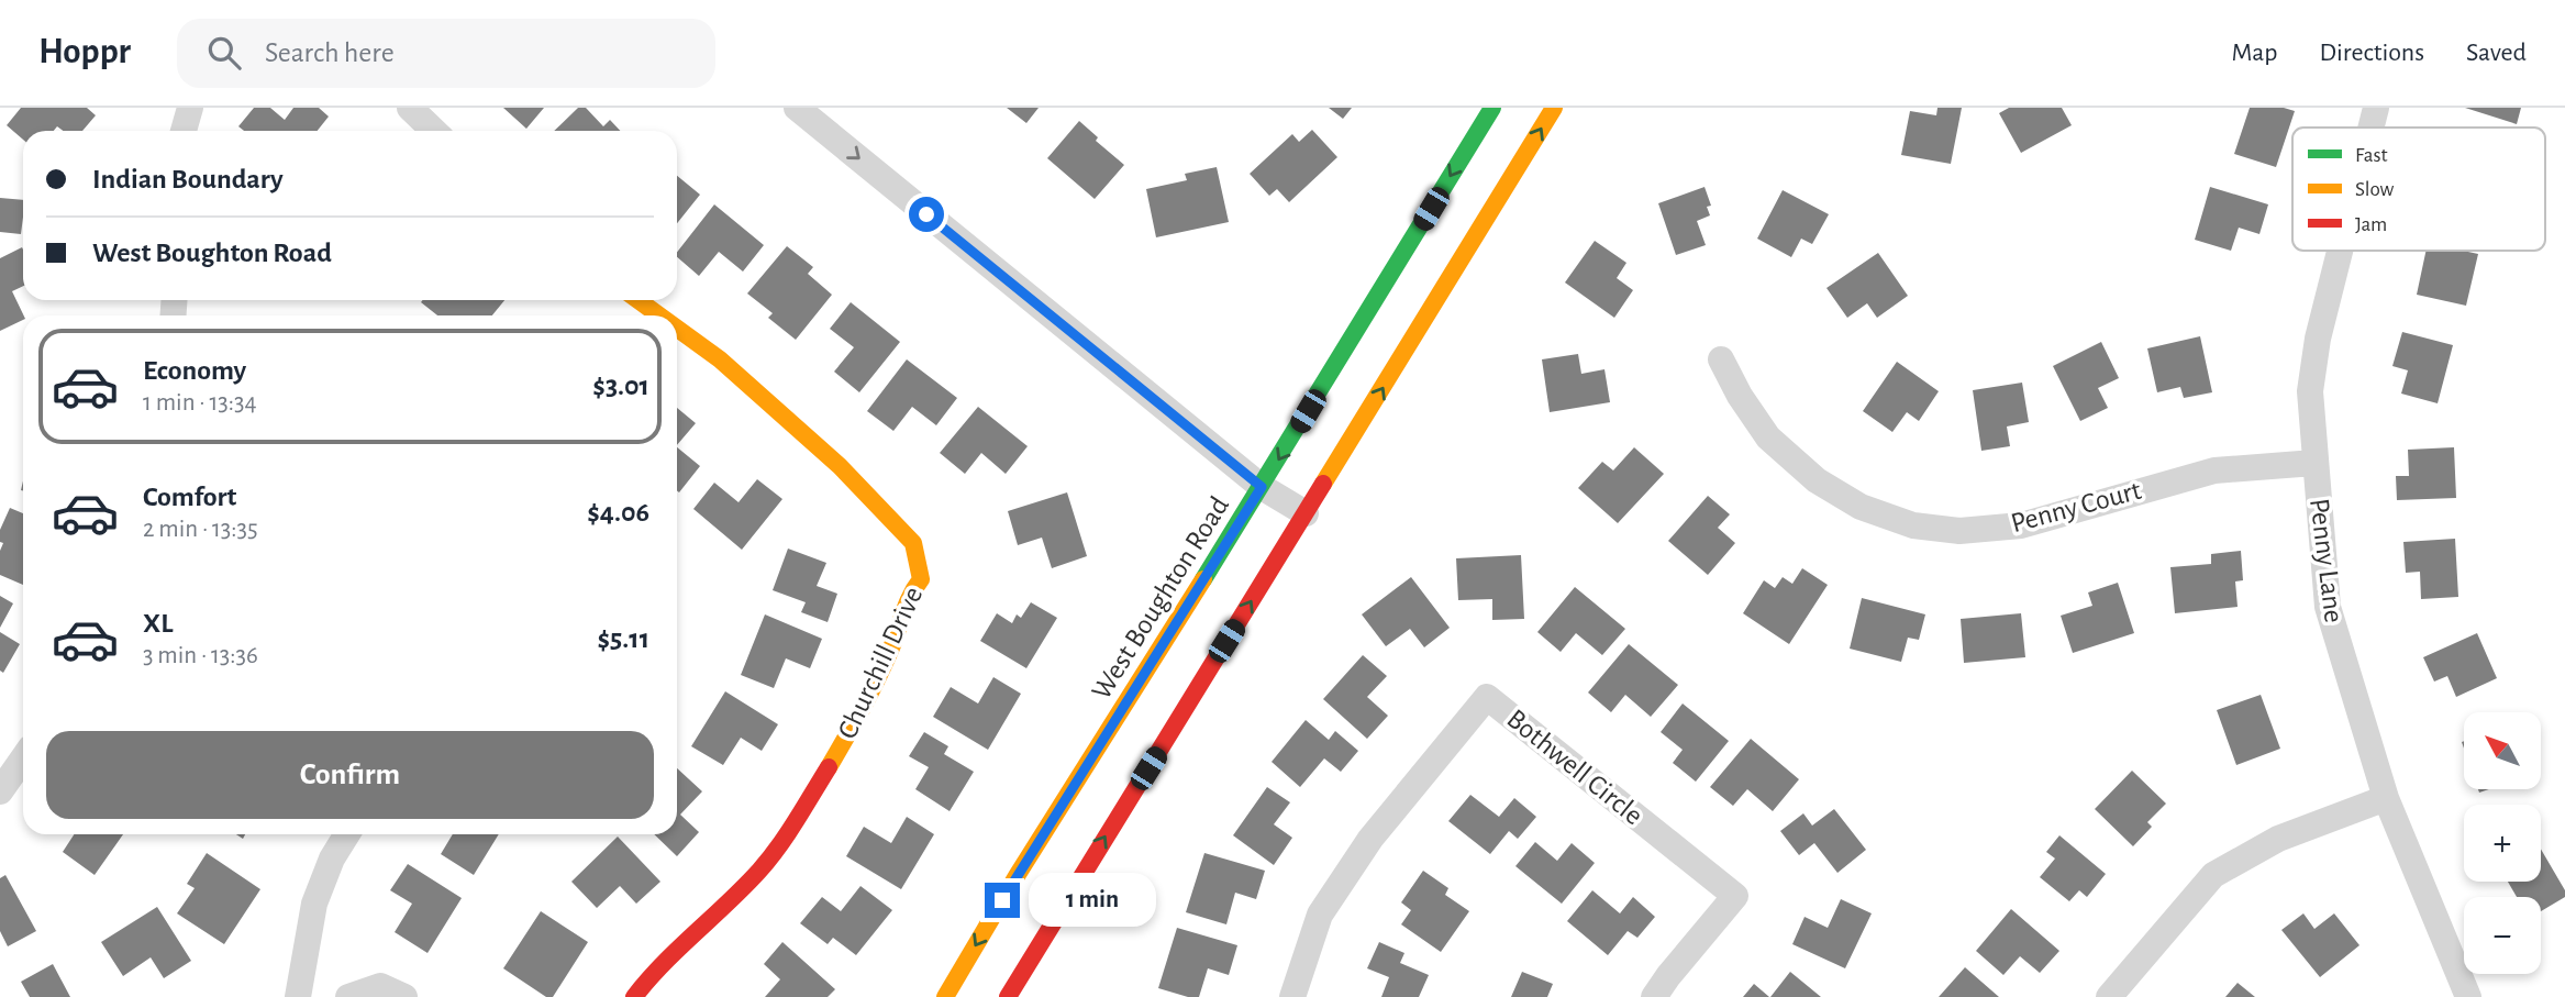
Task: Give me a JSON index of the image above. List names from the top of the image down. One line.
{"streets":{"main road":["West Boughton Road","Churchill Drive"],"street":["Penny Court","Penny Lane","Bothwell Circle"]},"crossings":[["Penny Court","Penny Lane"]],"legend":["Fast","Slow","Jam"],"north":"top left","page":{"header":"Hoppr","search":"Search here","nav":["Map","Directions","Saved"],"banner":["Indian Boundary","West Boughton Road"],"list":[{"name":"Economy","note":"1 min · 13:34","value":"$3.01"},{"name":"Comfort","note":"2 min · 13:35","value":"$4.06"},{"name":"XL","note":"3 min · 13:36","value":"$5.11"}],"map_buttons":["+","−"],"buttons":"Confirm","bubble":"1 min"}}
